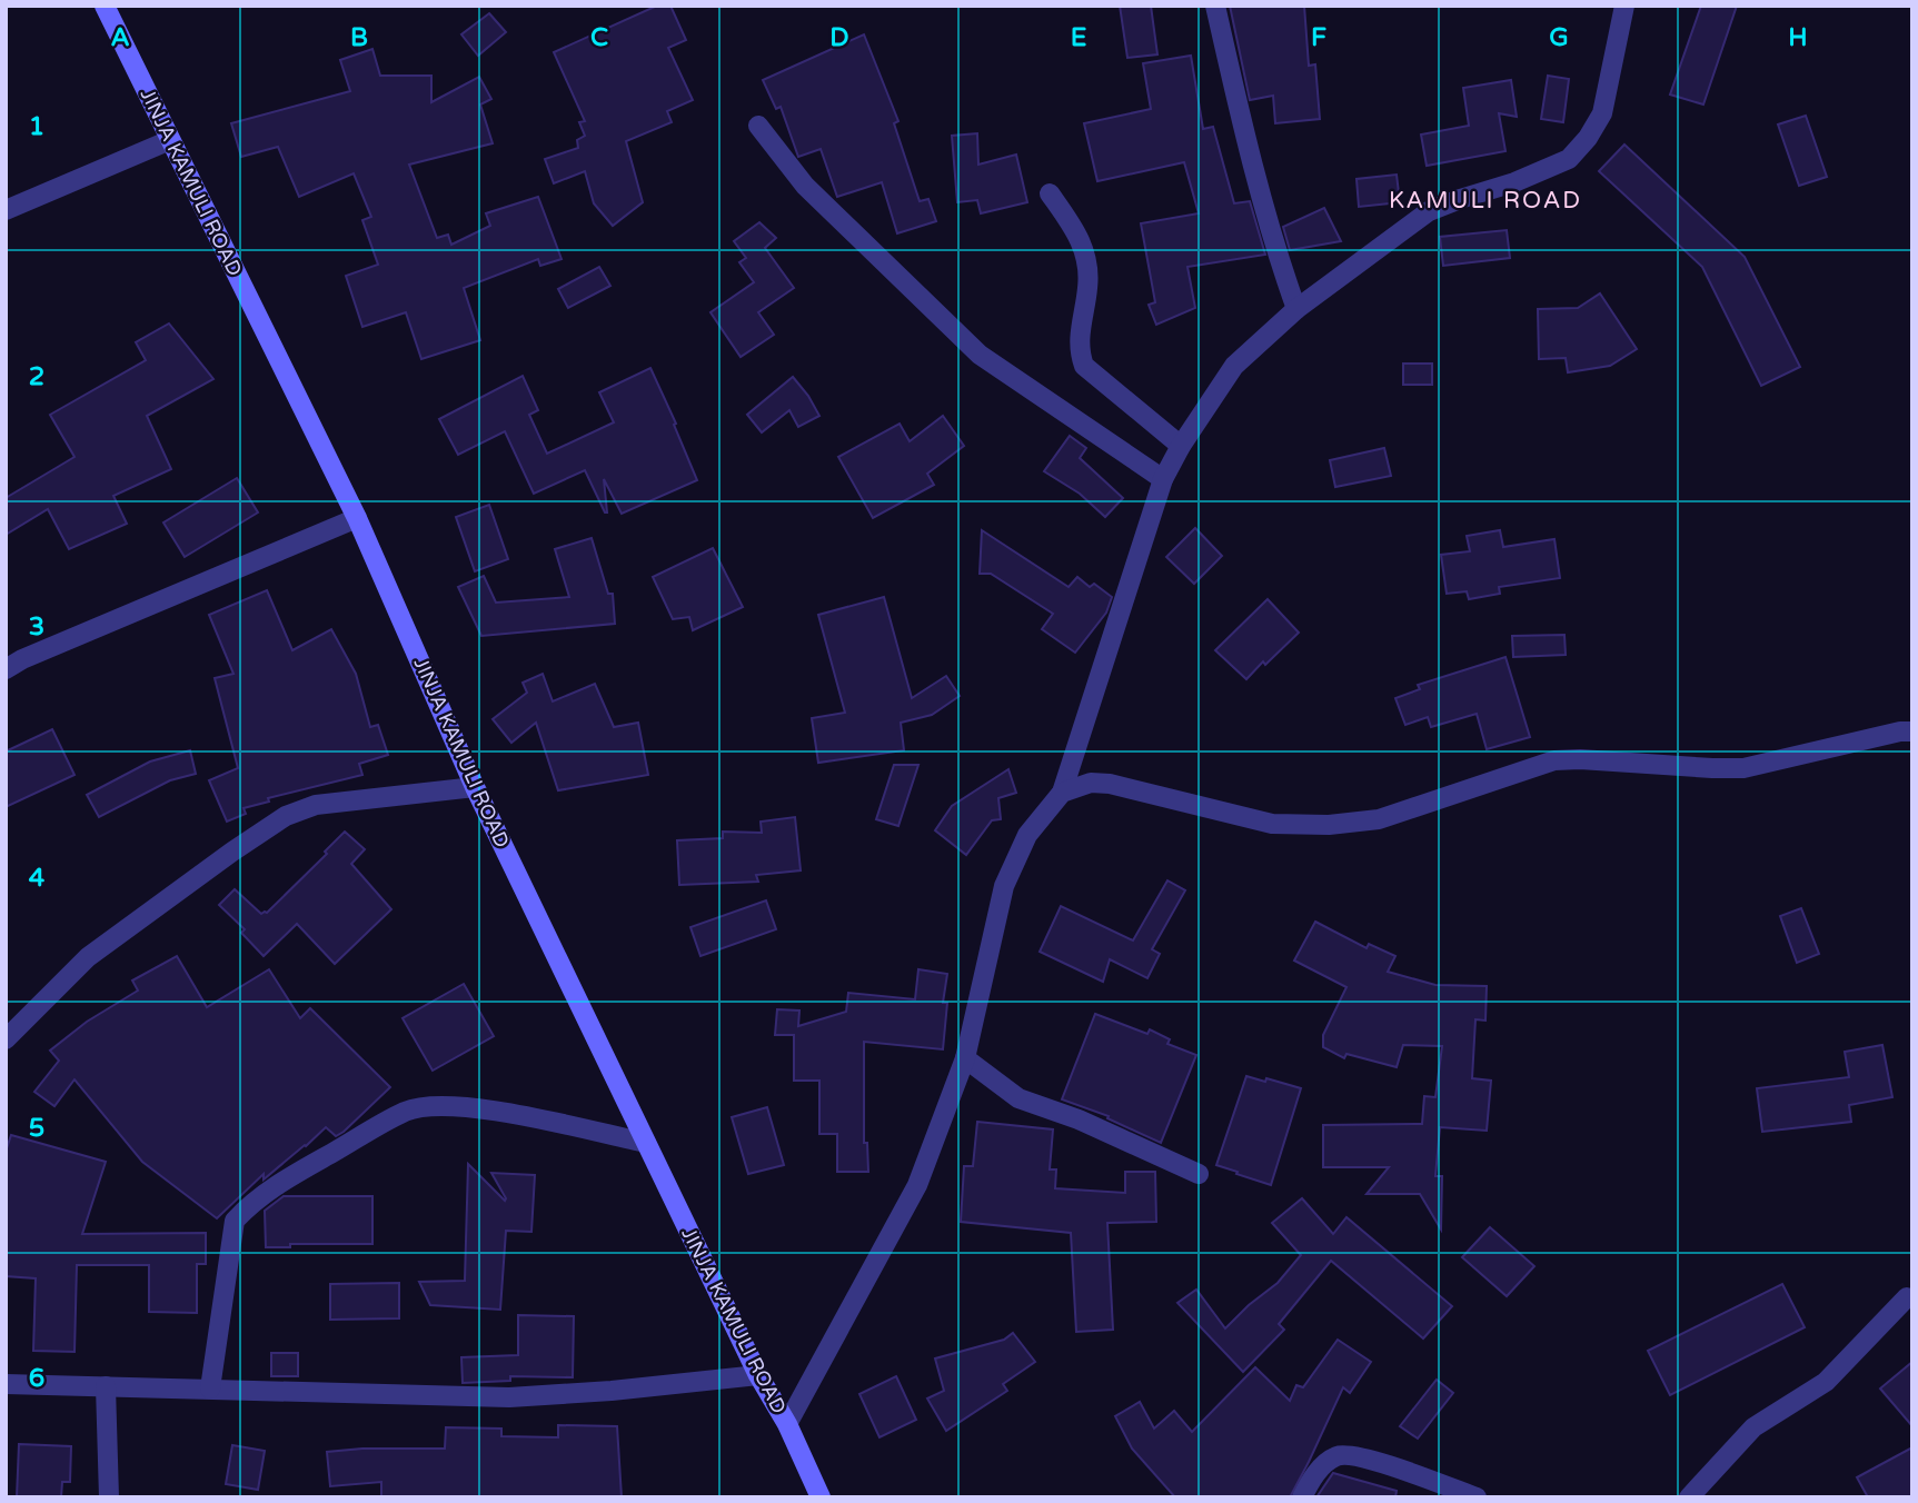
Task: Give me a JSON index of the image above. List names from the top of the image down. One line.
{"streets":{"main road":["JINJA KAMULI ROAD"]},"districts":["KAMULI ROAD"],"grid":{"columns":["A","B","C","D","E","F","G","H"],"rows":["1","2","3","4","5","6"]}}
